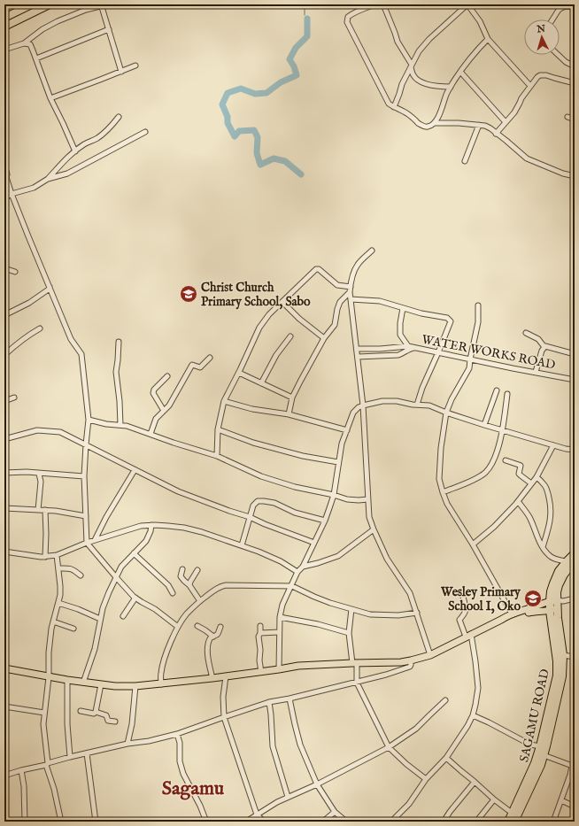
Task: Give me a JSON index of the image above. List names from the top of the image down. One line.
{"streets":{"highway":["SAGAMU ROAD"],"street":["WATER WORKS ROAD"]},"districts":["Sagamu"],"places":{"school or university":["Christ Church Primary School, Sabo","Wesley Primary School I, Oko"]},"north":"top"}
